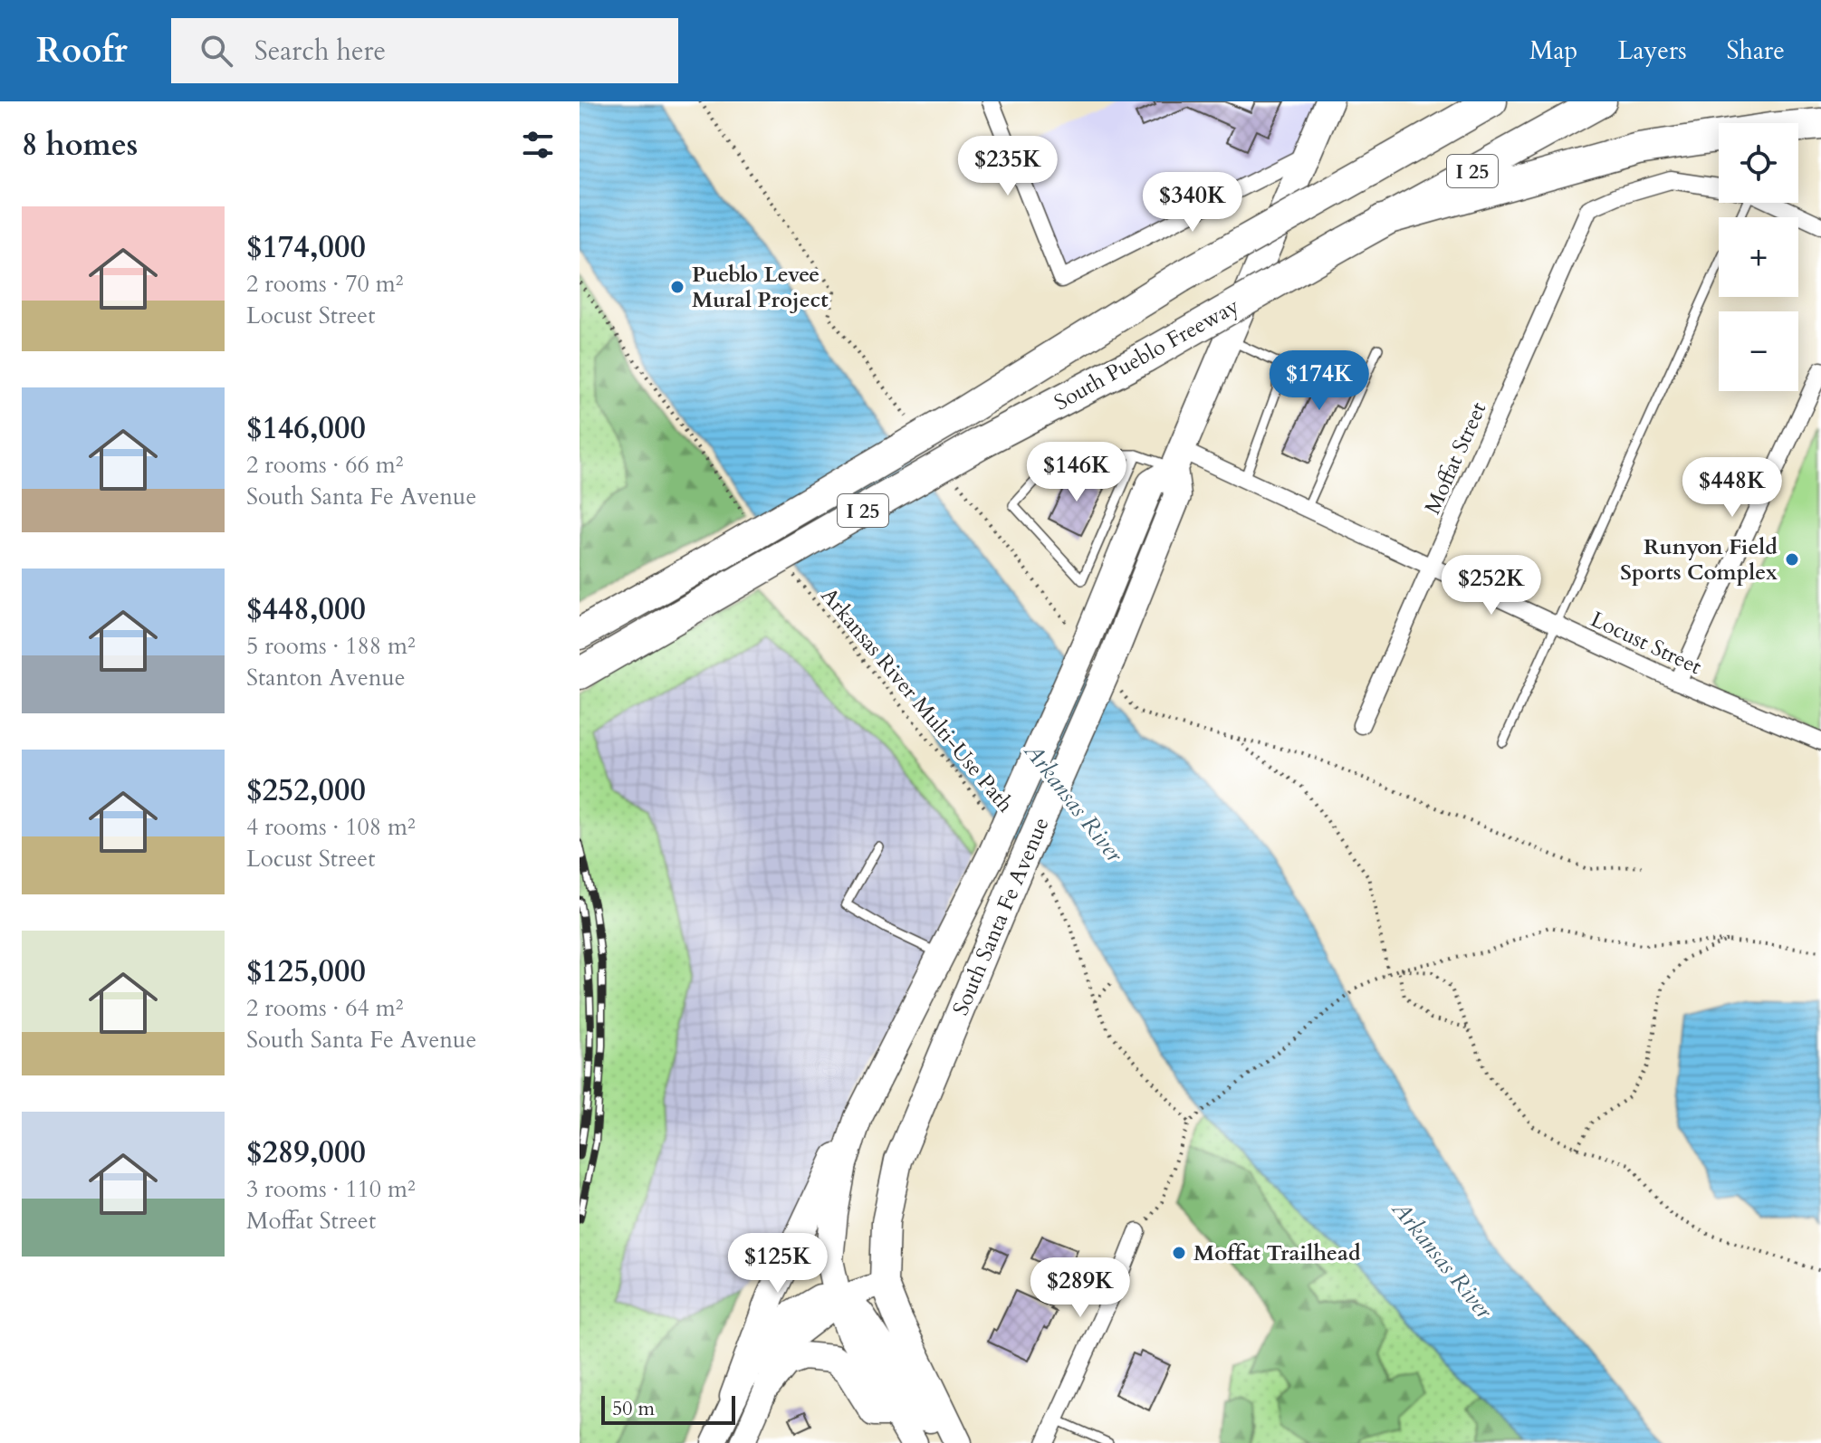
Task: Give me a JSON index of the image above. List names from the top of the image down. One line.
{"streets":{"highway":["I 25","South Pueblo Freeway"],"main road":["South Santa Fe Avenue"],"street":["Moffat Street","Locust Street"],"path":["Arkansas River Multi-Use Path"]},"crossings":[["Moffat Street","Locust Street"],["Locust Street","South Santa Fe Avenue"]],"water":["Arkansas River"],"places":["Pueblo Levee Mural Project","Runyon Field Sports Complex","Moffat Trailhead"],"scale_bar":"50 m","page":{"header":"Roofr","search":"Search here","nav":["Map","Layers","Share"],"heading":"8 homes","map_buttons":["+","−"],"price":["$235K","$340K","$174K","$146K","$448K","$252K","$125K","$289K"],"list":[{"name":"$174,000","note":"2 rooms · 70 m² · Locust Street"},{"name":"$146,000","note":"2 rooms · 66 m² · South Santa Fe Avenue"},{"name":"$448,000","note":"5 rooms · 188 m² · Stanton Avenue"},{"name":"$252,000","note":"4 rooms · 108 m² · Locust Street"},{"name":"$125,000","note":"2 rooms · 64 m² · South Santa Fe Avenue"},{"name":"$289,000","note":"3 rooms · 110 m² · Moffat Street"}],"scale":"50 m"}}
